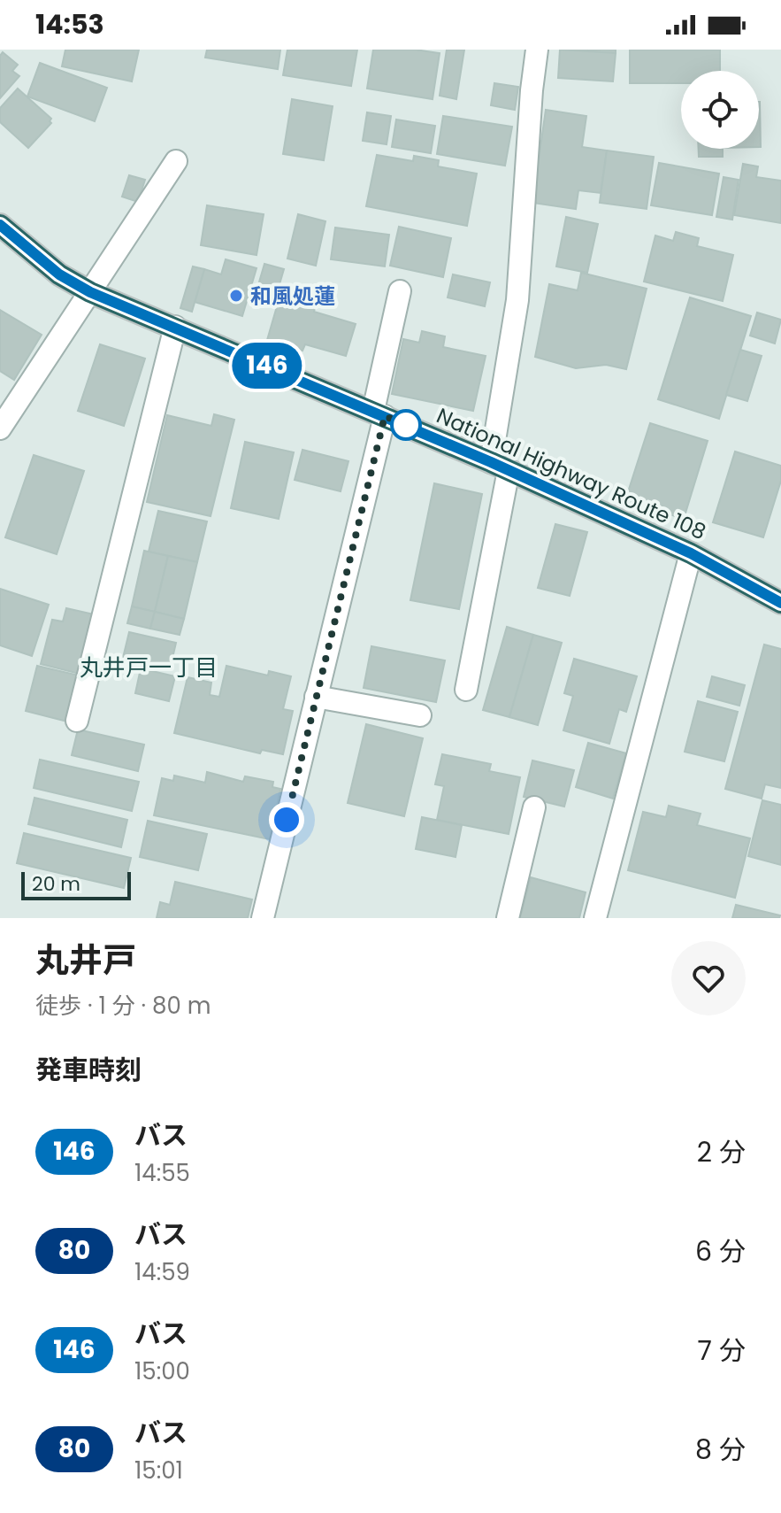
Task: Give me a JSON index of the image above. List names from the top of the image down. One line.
{"streets":{"highway":["National Highway Route 108"]},"districts":["丸井戸一丁目"],"places":["和風処蓮"],"lines":["bus line 146"],"scale_bar":"20 m","page":{"status":"14:53","on_map":"146","scale":"20 m","heading":[["丸井戸","徒歩 · 1 分 · 80 m"],"発車時刻"],"list":[{"mark":"146","name":"バス","note":"14:55","value":"2 分"},{"mark":"80","name":"バス","note":"14:59","value":"6 分"},{"mark":"146","name":"バス","note":"15:00","value":"7 分"},{"mark":"80","name":"バス","note":"15:01","value":"8 分"}]}}
